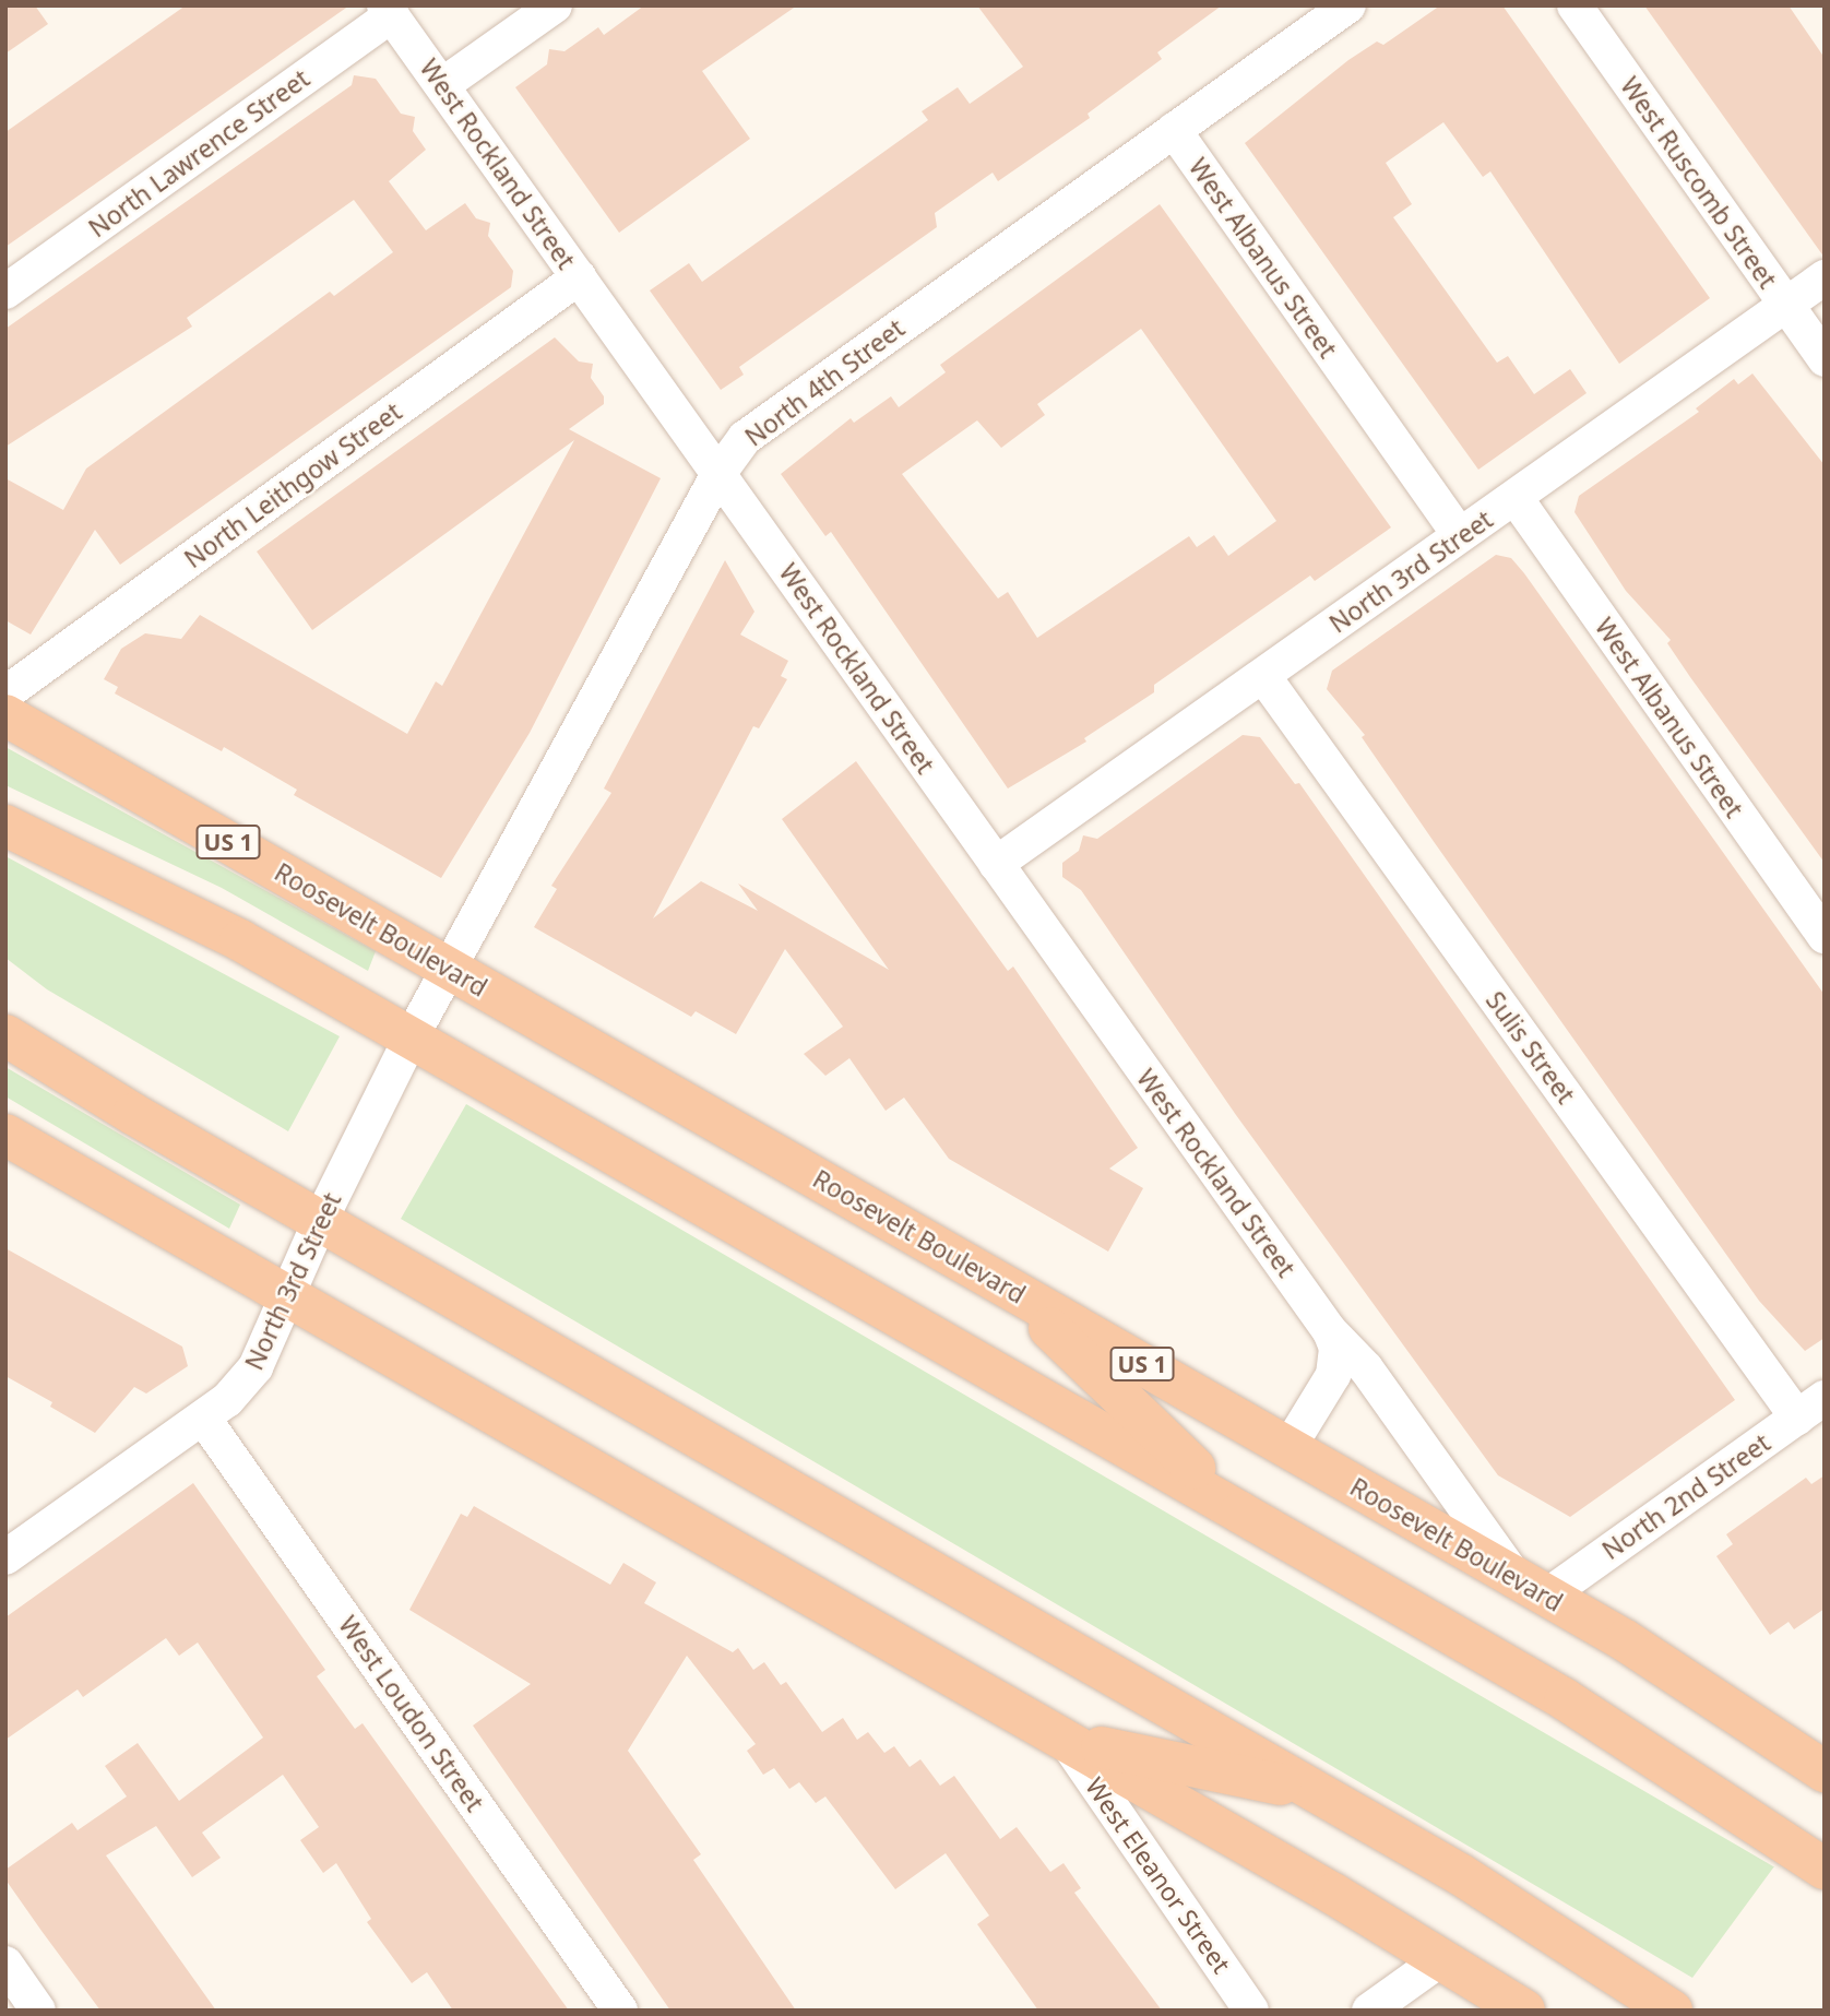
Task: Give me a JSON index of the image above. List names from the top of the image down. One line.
{"streets":{"highway":["US 1","Roosevelt Boulevard"],"street":["North Lawrence Street","West Rockland Street","West Ruscomb Street","West Albanus Street","North 4th Street","North Leithgow Street","North 3rd Street","Sulis Street","North 2nd Street","West Loudon Street","West Eleanor Street"]},"crossings":[["North Lawrence Street","West Rockland Street"],["West Rockland Street","North 4th Street"],["West Rockland Street","North Leithgow Street"],["West Rockland Street","North 3rd Street"],["West Rockland Street","Roosevelt Boulevard"],["West Rockland Street","North 2nd Street"],["West Ruscomb Street","North 3rd Street"],["West Albanus Street","North 4th Street"],["West Albanus Street","North 3rd Street"],["North 4th Street","North 3rd Street"],["North 4th Street","Roosevelt Boulevard"],["North 3rd Street","Sulis Street"],["North 3rd Street","West Loudon Street"],["Roosevelt Boulevard","North 2nd Street"],["Sulis Street","North 2nd Street"]]}
